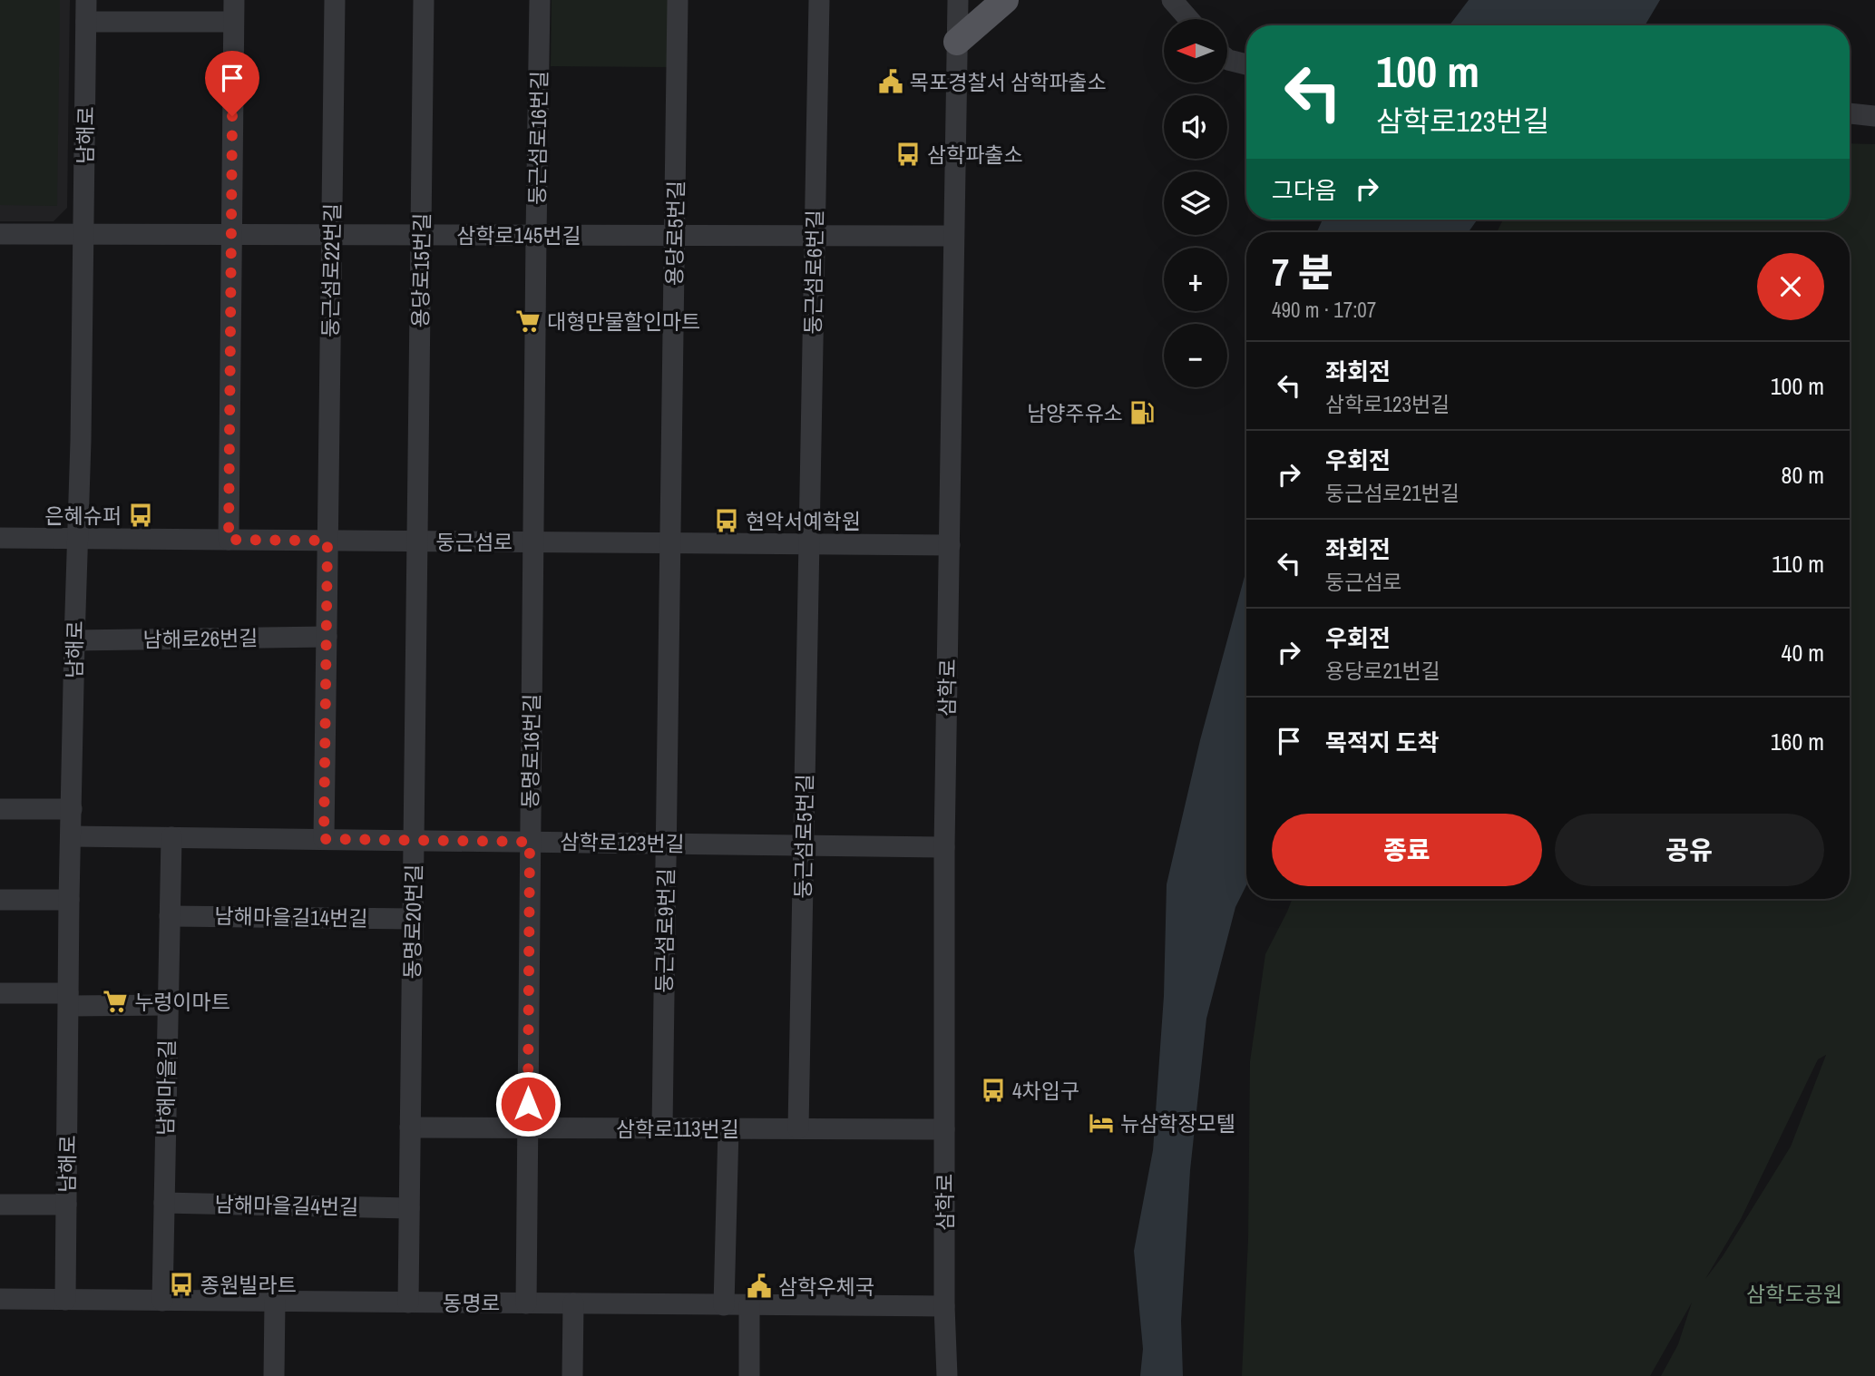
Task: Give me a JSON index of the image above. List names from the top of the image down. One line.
{"streets":{"street":["남해로","둥근섬로16번길","용당로5번길","삼학로145번길","둥근섬로22번길","용당로15번길","둥근섬로6번길","둥근섬로","남해로26번길","삼학로","동명로16번길","둥근섬로5번길","삼학로123번길","남해마을길14번길","동명로20번길","둥근섬로9번길","남해마을길","삼학로113번길","남해마을길4번길","동명로"]},"crossings":[["남해로","삼학로145번길"],["남해로","둥근섬로"],["남해로","남해로26번길"],["남해로","삼학로123번길"],["남해로","동명로"],["둥근섬로16번길","삼학로145번길"],["둥근섬로16번길","둥근섬로"],["둥근섬로16번길","동명로16번길"],["용당로5번길","삼학로145번길"],["용당로5번길","둥근섬로"],["용당로5번길","둥근섬로9번길"],["삼학로145번길","둥근섬로22번길"],["삼학로145번길","용당로15번길"],["삼학로145번길","둥근섬로6번길"],["삼학로145번길","삼학로"],["둥근섬로22번길","둥근섬로"],["둥근섬로22번길","남해로26번길"],["둥근섬로22번길","삼학로123번길"],["용당로15번길","둥근섬로"],["용당로15번길","동명로20번길"],["둥근섬로6번길","둥근섬로"],["둥근섬로6번길","둥근섬로5번길"],["둥근섬로","삼학로"],["둥근섬로","동명로16번길"],["둥근섬로","둥근섬로5번길"],["둥근섬로","동명로20번길"],["둥근섬로","둥근섬로9번길"],["삼학로","삼학로123번길"],["삼학로","삼학로113번길"],["삼학로","동명로"],["동명로16번길","삼학로123번길"],["동명로16번길","삼학로113번길"],["동명로16번길","동명로"],["둥근섬로5번길","삼학로123번길"],["둥근섬로5번길","삼학로113번길"],["삼학로123번길","동명로20번길"],["삼학로123번길","둥근섬로9번길"],["삼학로123번길","남해마을길"],["남해마을길14번길","동명로20번길"],["남해마을길14번길","남해마을길"],["동명로20번길","삼학로113번길"],["동명로20번길","남해마을길4번길"],["동명로20번길","동명로"],["둥근섬로9번길","삼학로113번길"],["남해마을길","남해마을길4번길"],["남해마을길","동명로"]],"parks":["삼학도공원"],"places":{"public building":["목포경찰서 삼학파출소","삼학우체국"],"bus stop":["삼학파출소","은혜슈퍼","현악서예학원","4차입구","종원빌라트"],"supermarket":["대형만물할인마트","누렁이마트"],"fuel station":["남양주유소"],"hotel":["뉴삼학장모텔"]},"north":"left","page":{"map_buttons":["+","−"],"turn":["100 m","삼학로123번길"],"then":"그다음","heading":["7 분","490 m · 17:07"],"list":[{"name":"좌회전","note":"삼학로123번길","value":"100 m"},{"name":"우회전","note":"둥근섬로21번길","value":"80 m"},{"name":"좌회전","note":"둥근섬로","value":"110 m"},{"name":"우회전","note":"용당로21번길","value":"40 m"},{"name":"목적지 도착","value":"160 m"}],"buttons":["종료","공유"]}}
